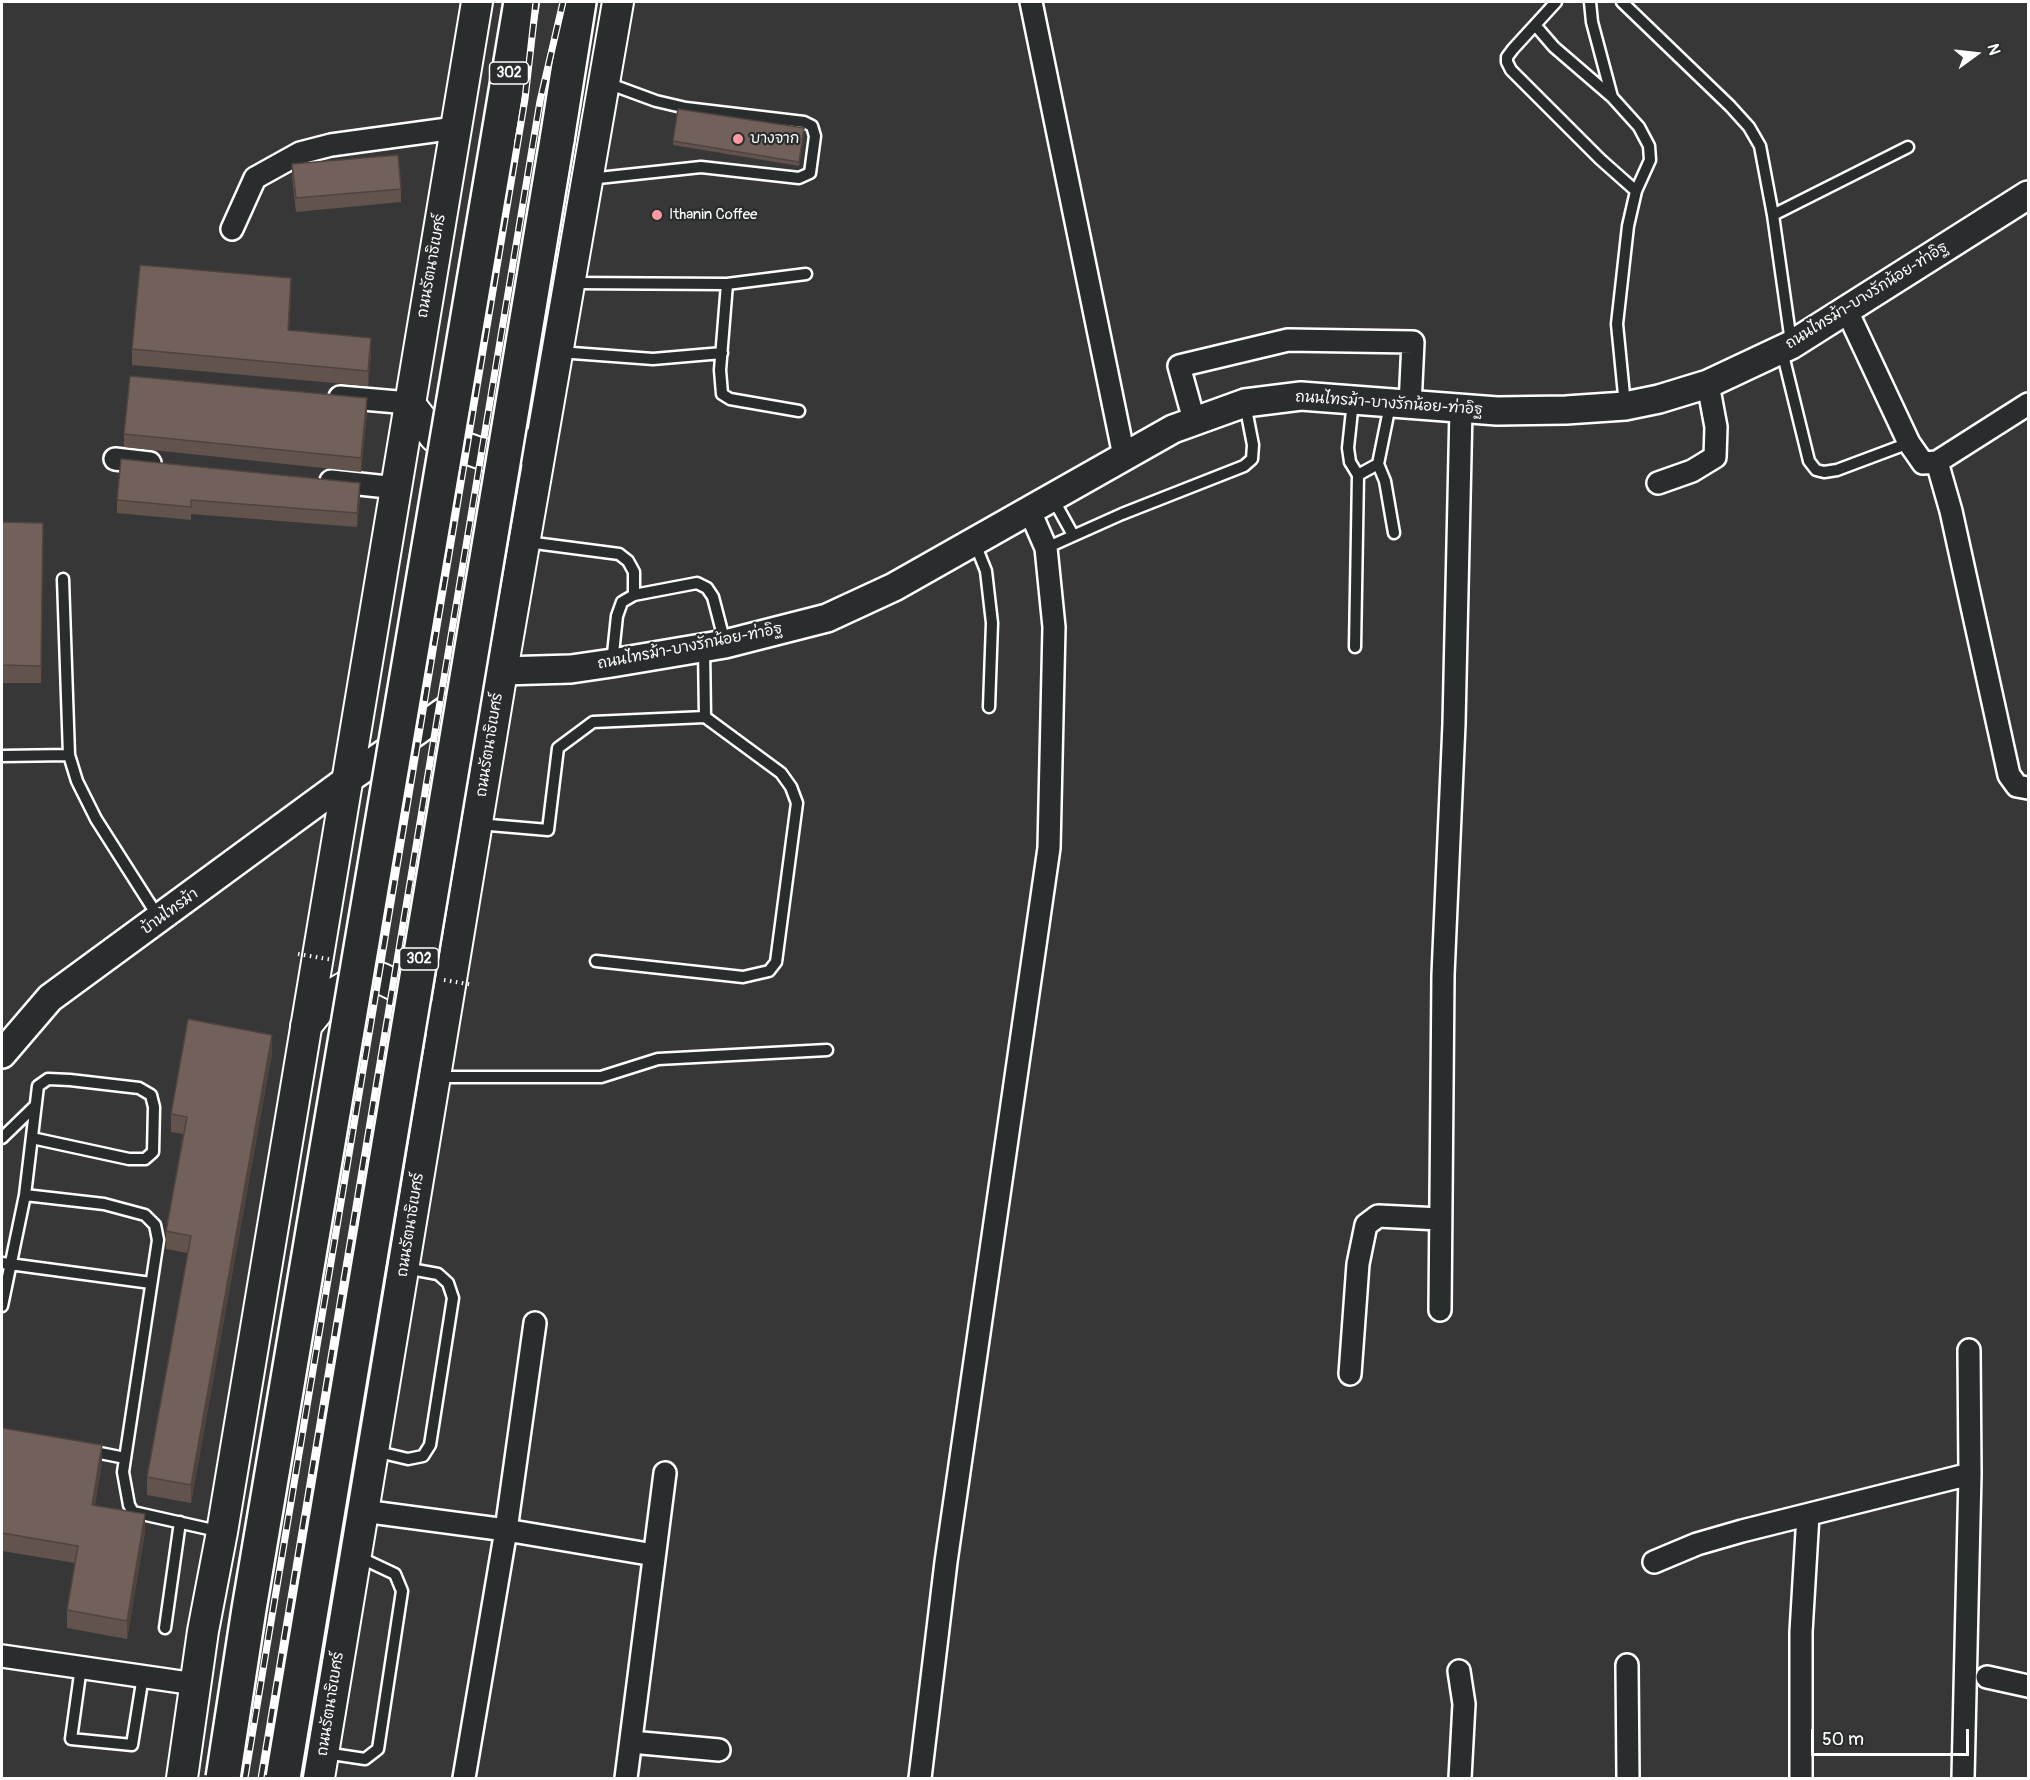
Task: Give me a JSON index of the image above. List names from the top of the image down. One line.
{"streets":{"main road":["302","ถนนรัตนาธิเบศร์"],"street":["ถนนไทรม้า-บางรักน้อย-ท่าอิฐ","บ้านไทรม้า"]},"crossings":[["ถนนรัตนาธิเบศร์","ถนนไทรม้า-บางรักน้อย-ท่าอิฐ"],["ถนนรัตนาธิเบศร์","บ้านไทรม้า"]],"places":["บางจาก","Ithanin Coffee"],"scale_bar":"50 m","north":"right"}
